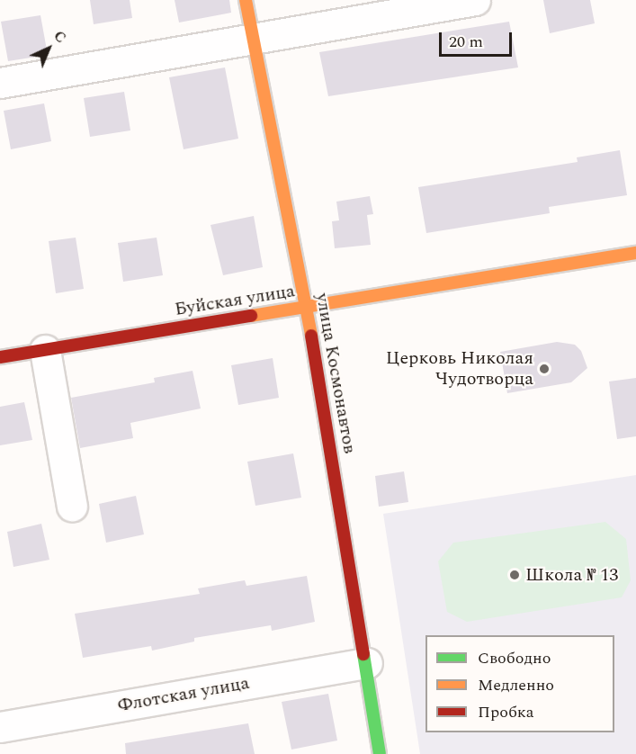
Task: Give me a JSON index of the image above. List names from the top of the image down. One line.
{"streets":{"street":["Буйская улица","улица Космонавтов","Флотская улица"]},"crossings":[["Буйская улица","улица Космонавтов"],["улица Космонавтов","Флотская улица"]],"places":["Церковь Николая Чудотворца","Школа № 13"],"legend":["Свободно","Медленно","Пробка"],"scale_bar":"20 m","north":"top right"}
